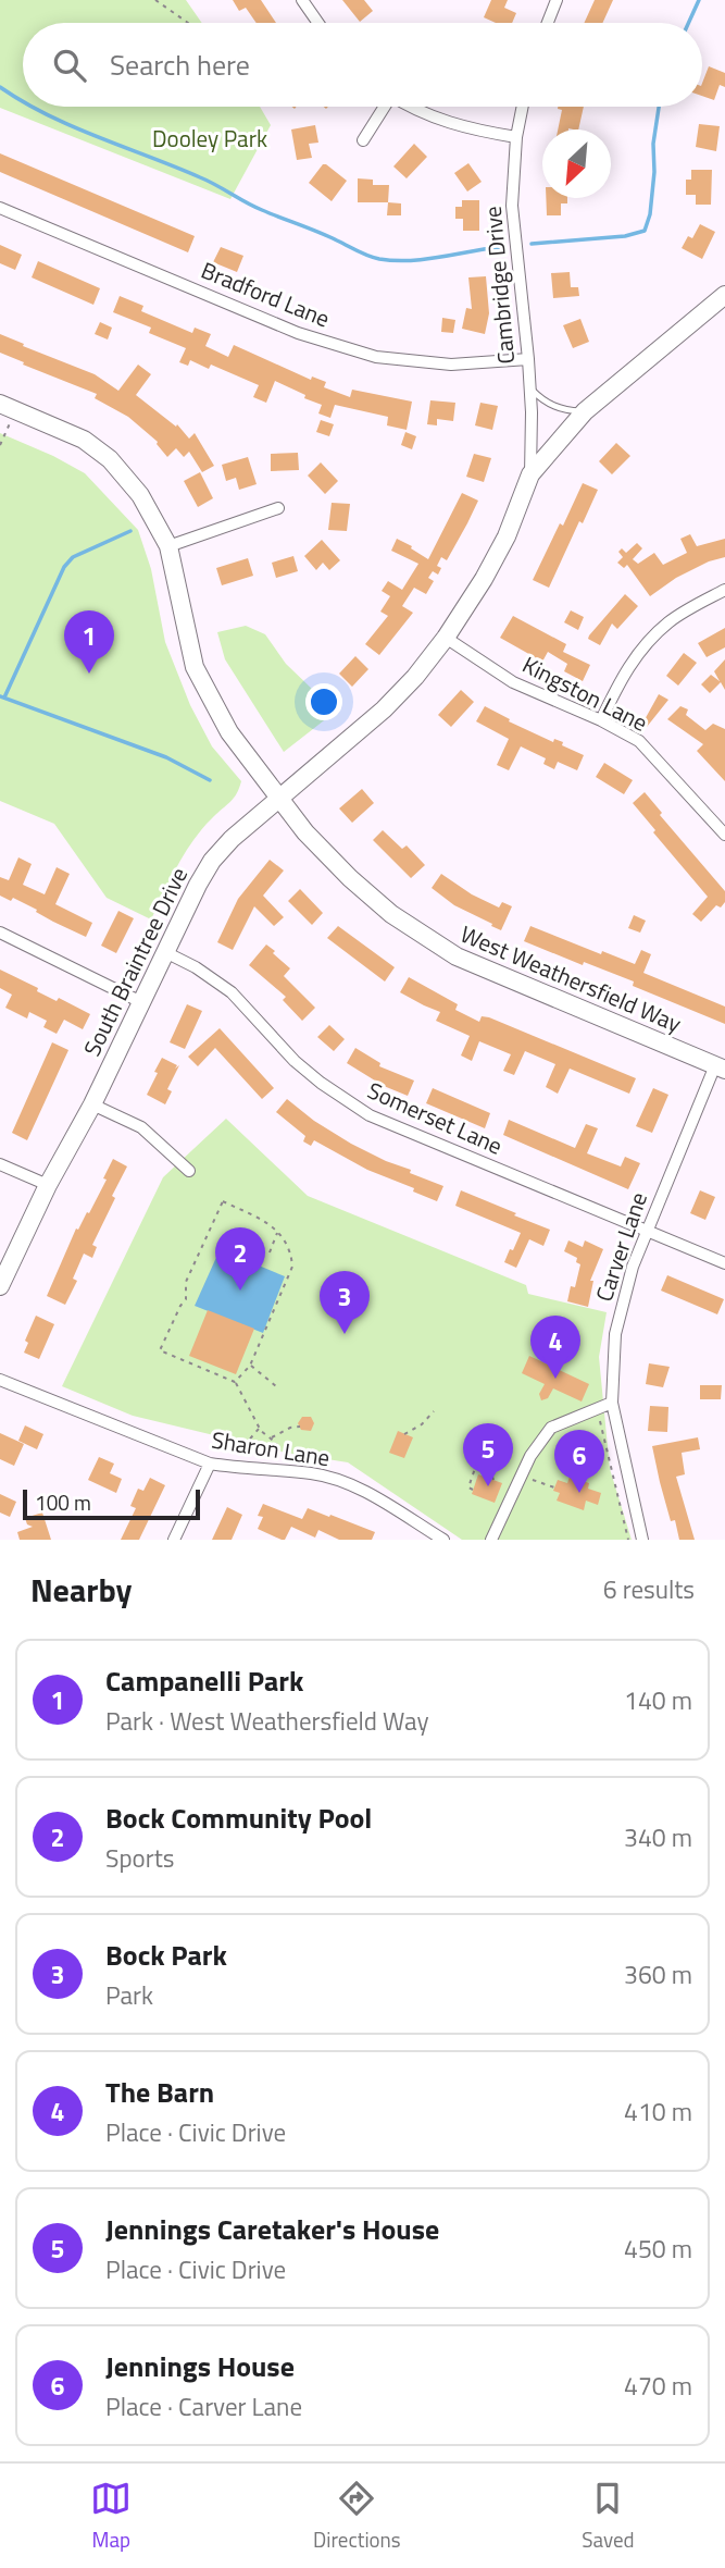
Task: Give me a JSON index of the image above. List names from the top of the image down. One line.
{"streets":{"street":["Cambridge Drive","Bradford Lane","Kingston Lane","South Braintree Drive","West Weathersfield Way","Somerset Lane","Carver Lane","Sharon Lane"]},"crossings":[["Cambridge Drive","Bradford Lane"],["Cambridge Drive","South Braintree Drive"],["Kingston Lane","South Braintree Drive"],["South Braintree Drive","West Weathersfield Way"],["South Braintree Drive","Somerset Lane"],["West Weathersfield Way","Carver Lane"],["Somerset Lane","Carver Lane"]],"parks":["Dooley Park"],"scale_bar":"100 m","north":"bottom left","page":{"search":"Search here","pins":["1","2","3","4","5","6"],"scale":"100 m","heading":["Nearby","6 results"],"list":[{"mark":"1","name":"Campanelli Park","note":"Park · West Weathersfield Way","value":"140 m"},{"mark":"2","name":"Bock Community Pool","note":"Sports","value":"340 m"},{"mark":"3","name":"Bock Park","note":"Park","value":"360 m"},{"mark":"4","name":"The Barn","note":"Place · Civic Drive","value":"410 m"},{"mark":"5","name":"Jennings Caretaker's House","note":"Place · Civic Drive","value":"450 m"},{"mark":"6","name":"Jennings House","note":"Place · Carver Lane","value":"470 m"}],"nav":["Map","Directions","Saved"]}}
